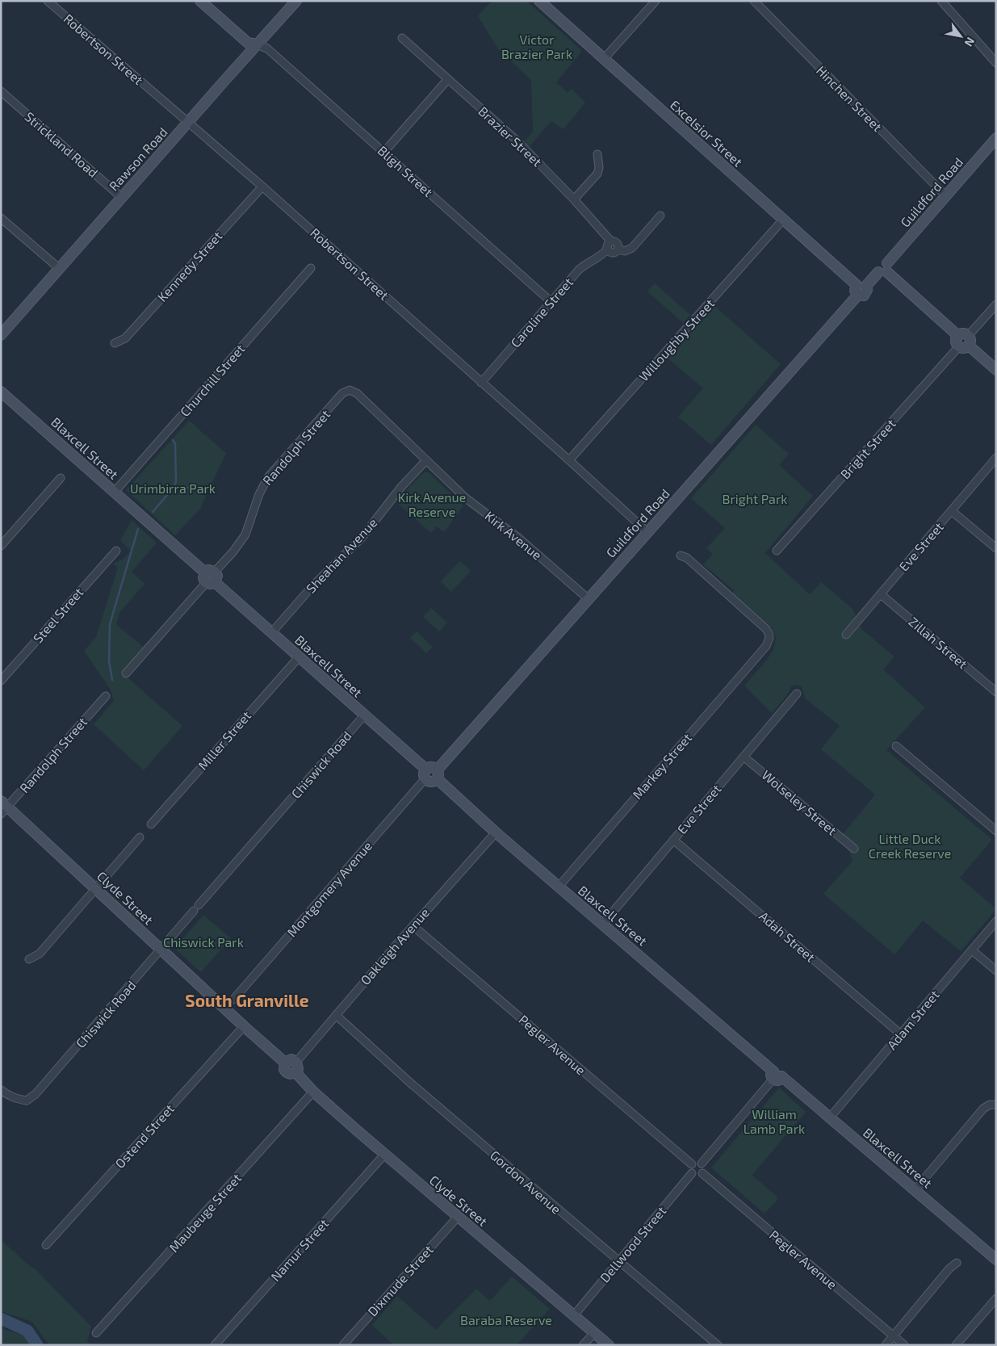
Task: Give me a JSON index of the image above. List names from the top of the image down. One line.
{"streets":{"street":["Robertson Street","Hinchen Street","Excelsior Street","Brazier Street","Strickland Road","Rawson Road","Bligh Street","Guildford Road","Kennedy Street","Caroline Street","Willoughby Street","Churchill Street","Randolph Street","Blaxcell Street","Bright Street","Kirk Avenue","Eve Street","Sheahan Avenue","Steel Street","Zillah Street","Miller Street","Chiswick Road","Markey Street","Wolseley Street","Montgomery Avenue","Clyde Street","Adah Street","Oakleigh Avenue","Adam Street","Pegler Avenue","Ostend Street","Gordon Avenue","Maubeuge Street","Dellwood Street","Namur Street","Dixmude Street"]},"crossings":[["Robertson Street","Rawson Road"],["Robertson Street","Guildford Road"],["Robertson Street","Kennedy Street"],["Robertson Street","Caroline Street"],["Robertson Street","Willoughby Street"],["Hinchen Street","Guildford Road"],["Excelsior Street","Guildford Road"],["Excelsior Street","Willoughby Street"],["Brazier Street","Caroline Street"],["Strickland Road","Rawson Road"],["Rawson Road","Bligh Street"],["Bligh Street","Caroline Street"],["Guildford Road","Blaxcell Street"],["Guildford Road","Kirk Avenue"],["Churchill Street","Blaxcell Street"],["Randolph Street","Blaxcell Street"],["Randolph Street","Kirk Avenue"],["Randolph Street","Clyde Street"],["Blaxcell Street","Eve Street"],["Blaxcell Street","Sheahan Avenue"],["Blaxcell Street","Miller Street"],["Blaxcell Street","Chiswick Road"],["Blaxcell Street","Markey Street"],["Blaxcell Street","Montgomery Avenue"],["Blaxcell Street","Oakleigh Avenue"],["Blaxcell Street","Adam Street"],["Kirk Avenue","Sheahan Avenue"],["Eve Street","Zillah Street"],["Eve Street","Wolseley Street"],["Eve Street","Adah Street"],["Chiswick Road","Clyde Street"],["Clyde Street","Oakleigh Avenue"],["Clyde Street","Ostend Street"],["Clyde Street","Maubeuge Street"],["Clyde Street","Dellwood Street"],["Clyde Street","Namur Street"],["Clyde Street","Dixmude Street"],["Adah Street","Adam Street"],["Oakleigh Avenue","Pegler Avenue"],["Oakleigh Avenue","Gordon Avenue"],["Pegler Avenue","Dellwood Street"],["Gordon Avenue","Dellwood Street"]],"districts":["South Granville"],"parks":["Victor Brazier Park","Urimbirra Park","Kirk Avenue Reserve","Bright Park","Little Duck Creek Reserve","Chiswick Park","William Lamb Park","Baraba Reserve"],"north":"bottom right"}
